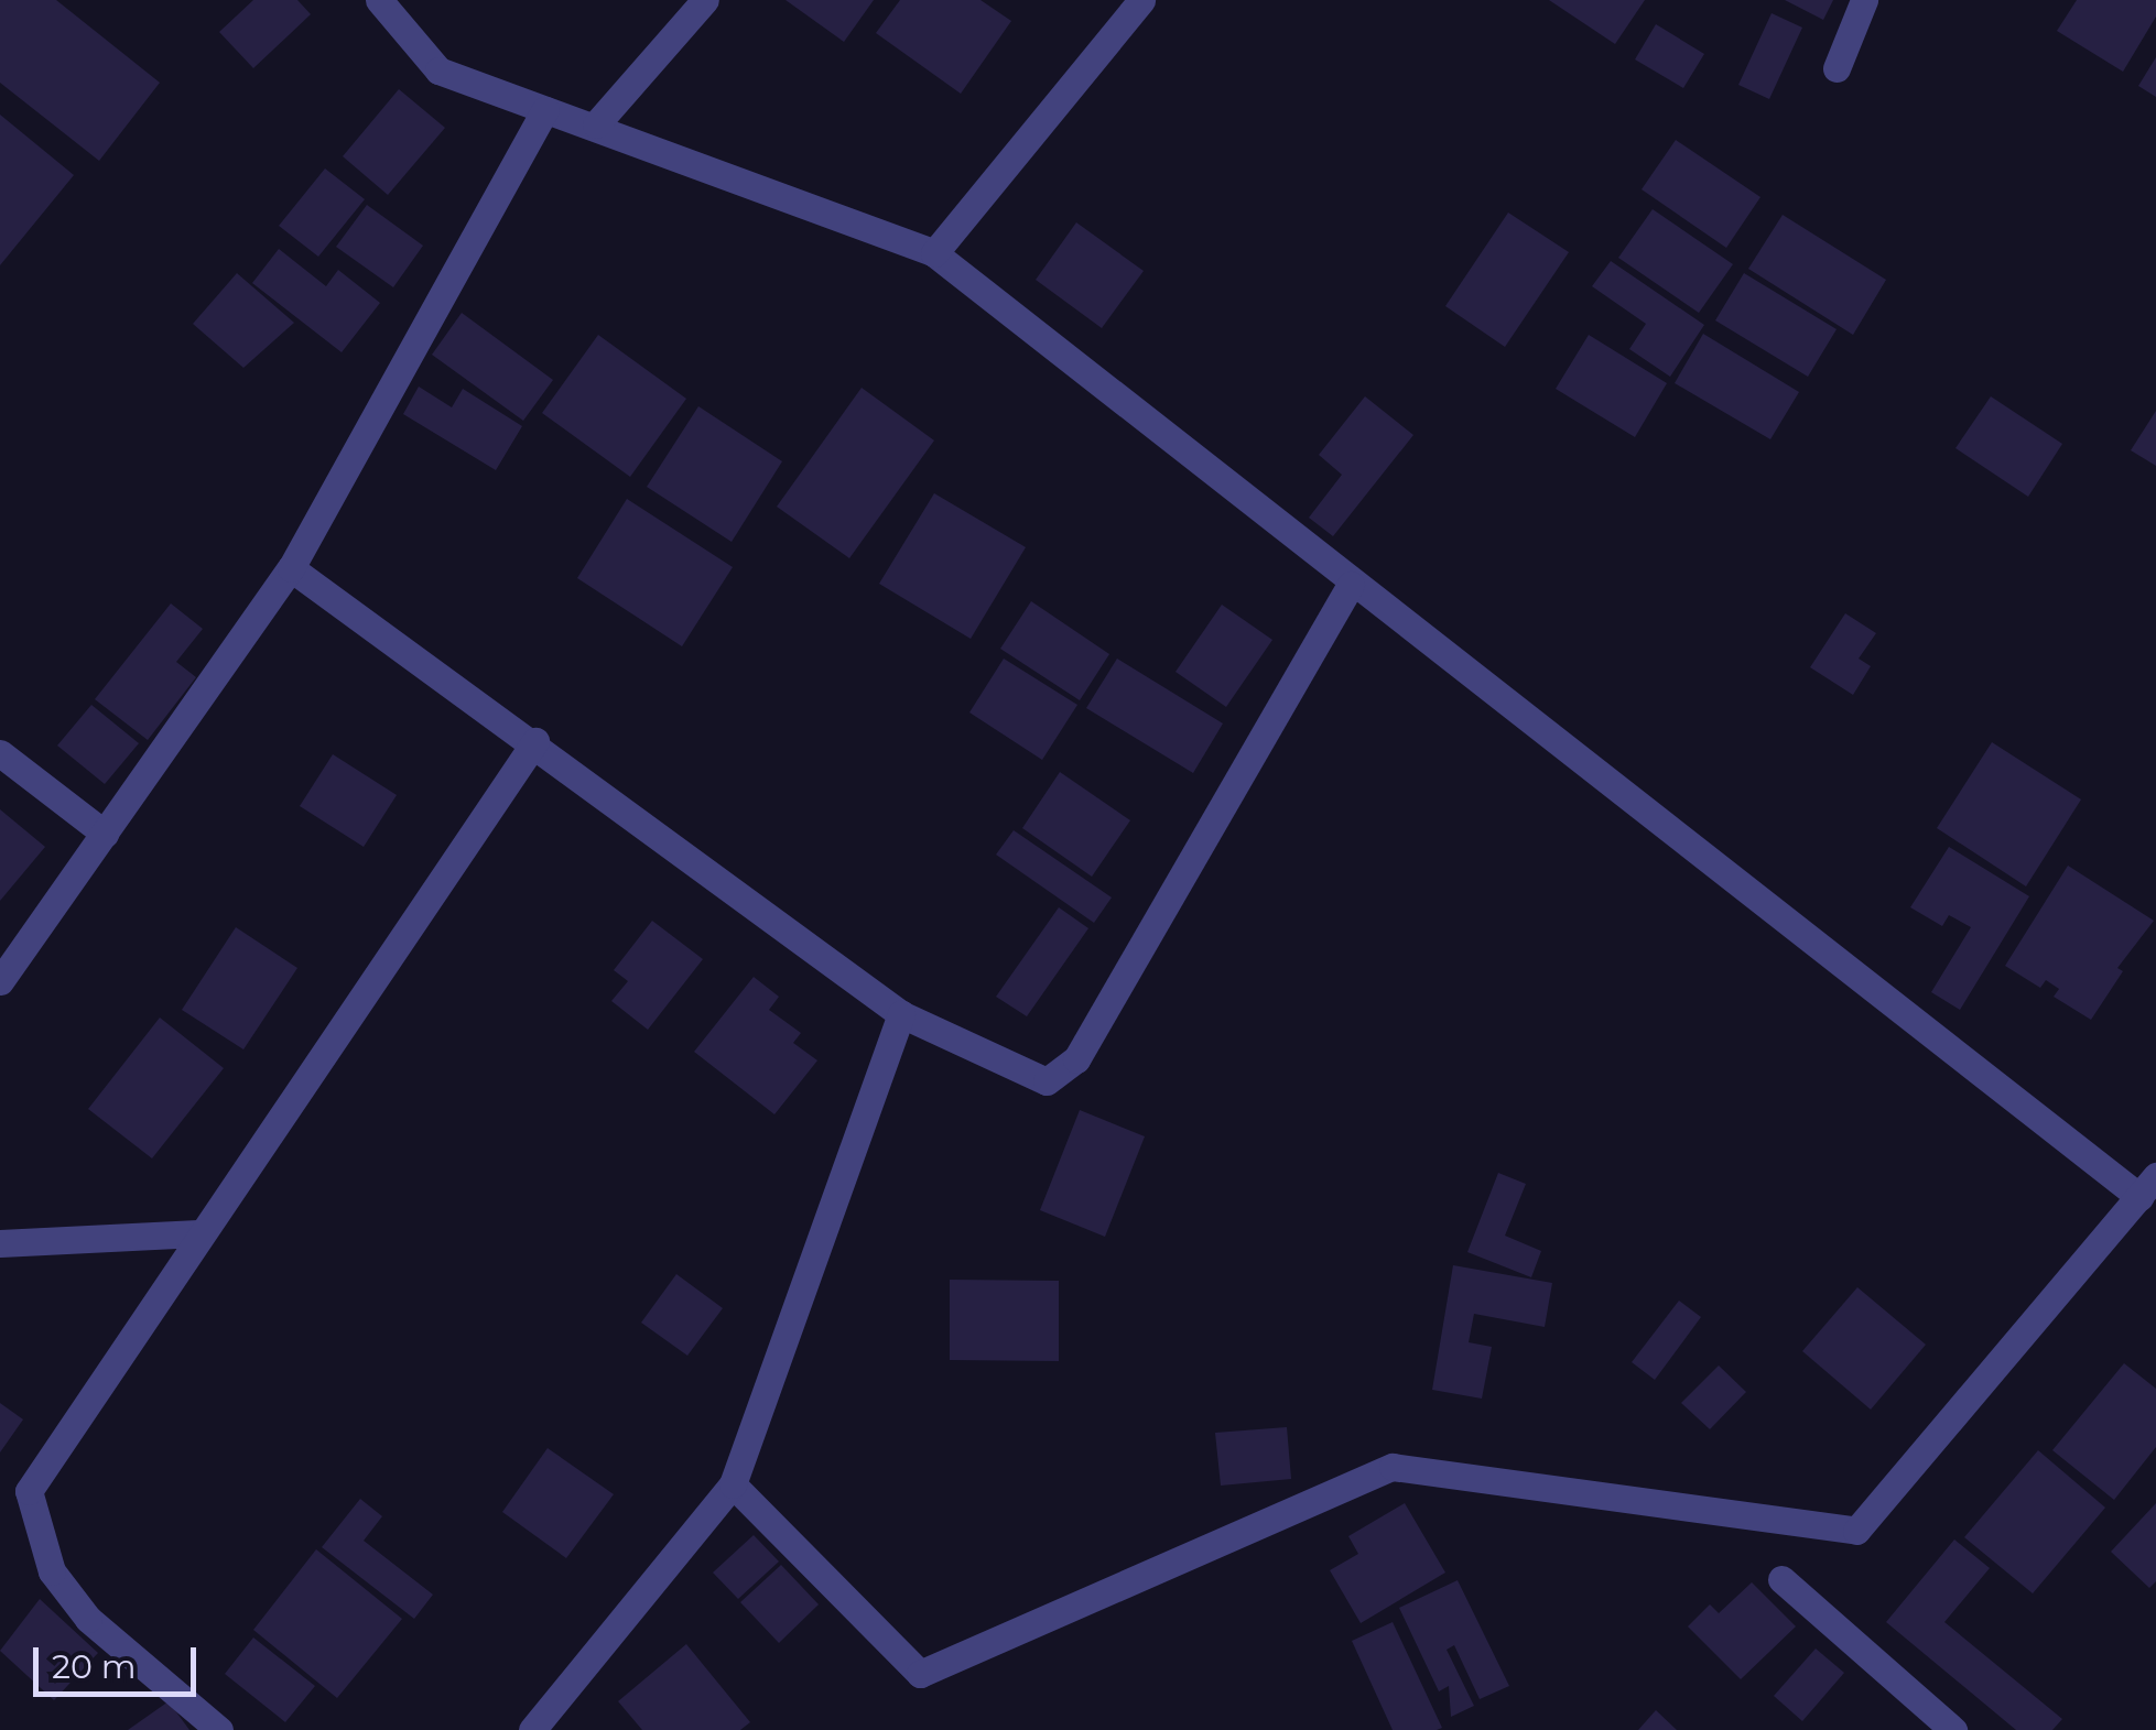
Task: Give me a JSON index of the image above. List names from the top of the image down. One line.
{"scale_bar":"20 m"}
